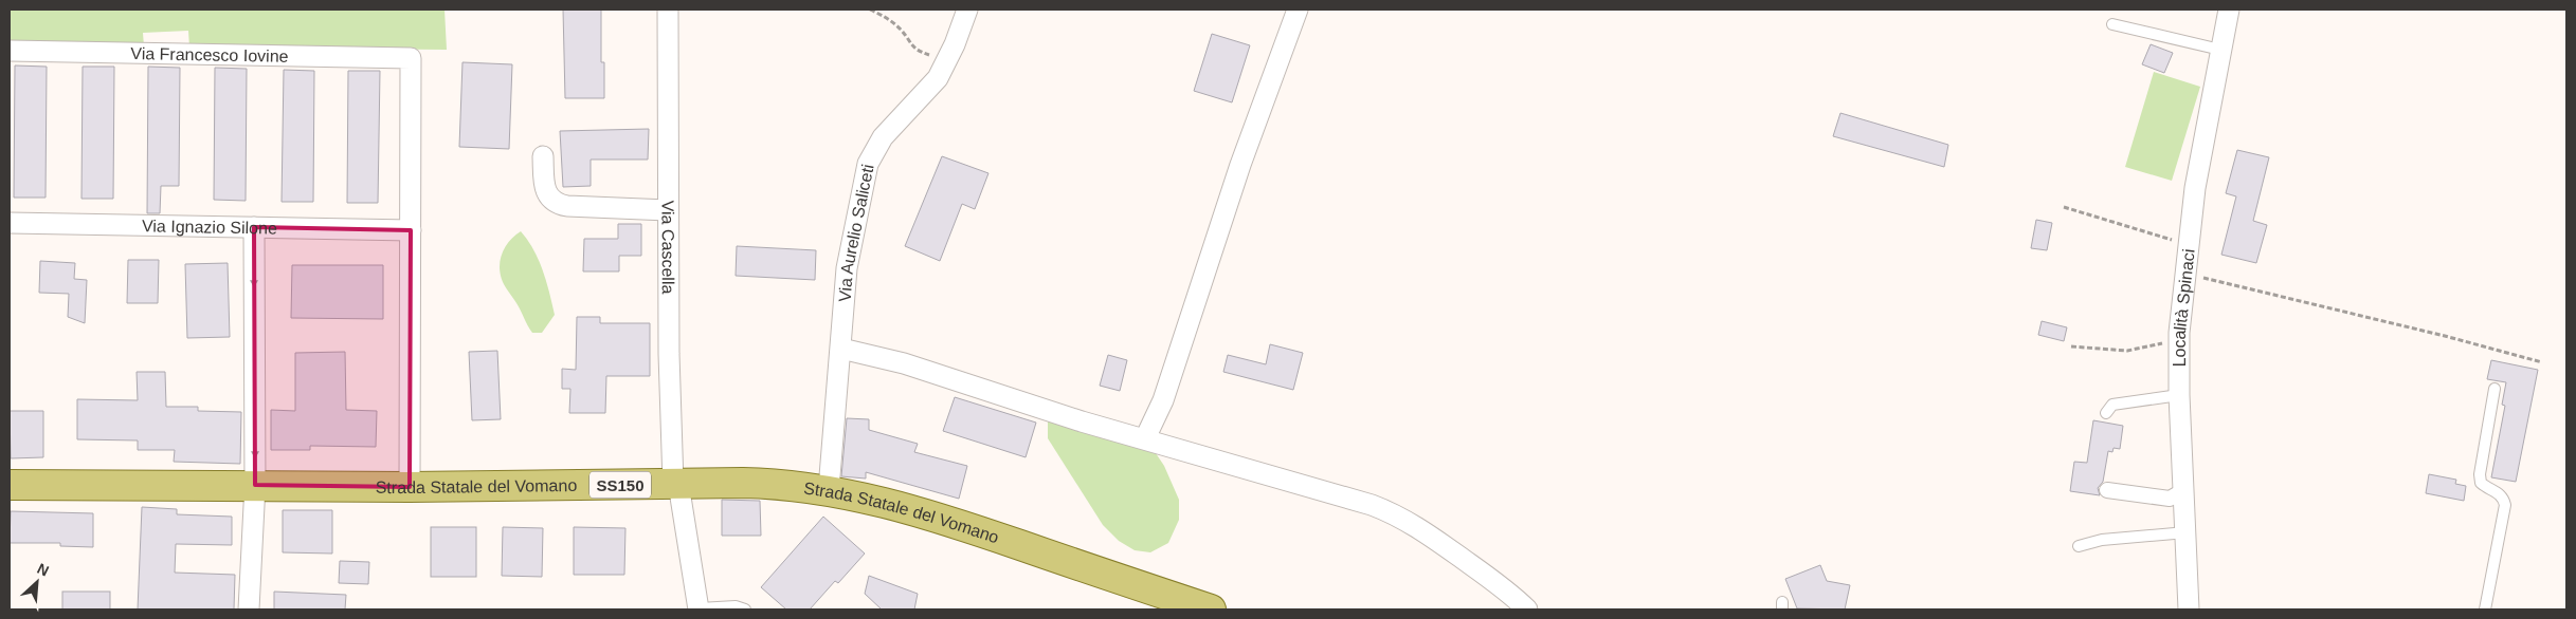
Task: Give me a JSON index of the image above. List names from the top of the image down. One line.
{"streets":{"main road":["SS150","Strada Statale del Vomano"],"street":["Via Francesco Iovine","Via Ignazio Silone","Via Aurelio Saliceti","Via Cascella","Località Spinaci"]},"crossings":[["Via Francesco Iovine","Via Ignazio Silone"],["Via Aurelio Saliceti","Strada Statale del Vomano"],["Via Cascella","Strada Statale del Vomano"]],"north":"top right"}
